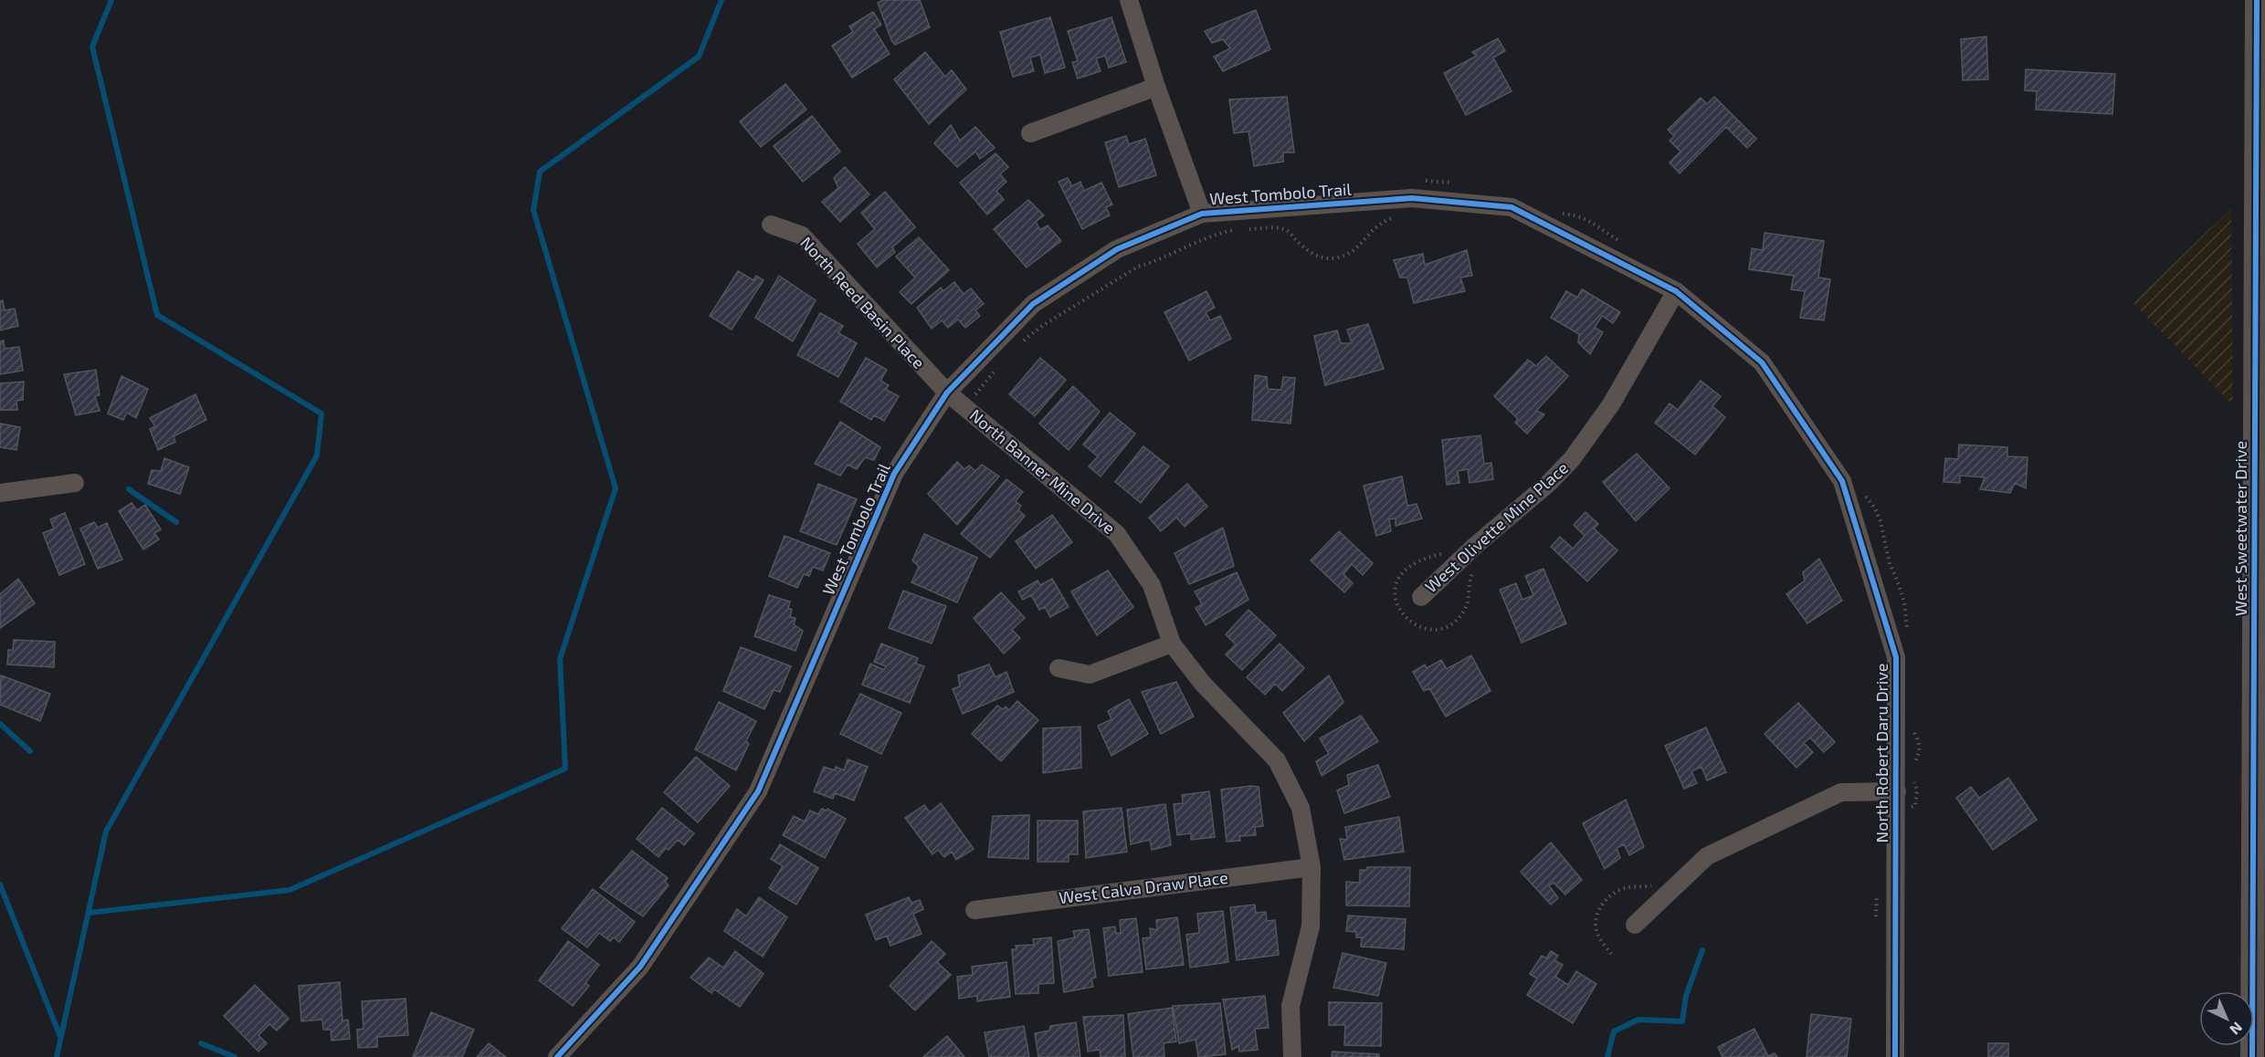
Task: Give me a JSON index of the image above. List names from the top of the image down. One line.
{"streets":{"street":["West Tombolo Trail","North Reed Basin Place","North Banner Mine Drive","West Olivette Mine Place","West Sweetwater Drive","North Robert Daru Drive","West Calva Draw Place"]},"crossings":[["West Tombolo Trail","North Reed Basin Place"],["West Tombolo Trail","North Banner Mine Drive"],["West Tombolo Trail","West Olivette Mine Place"],["West Tombolo Trail","North Robert Daru Drive"],["North Reed Basin Place","North Banner Mine Drive"],["North Banner Mine Drive","West Calva Draw Place"],["West Olivette Mine Place","North Robert Daru Drive"]],"north":"bottom right"}
